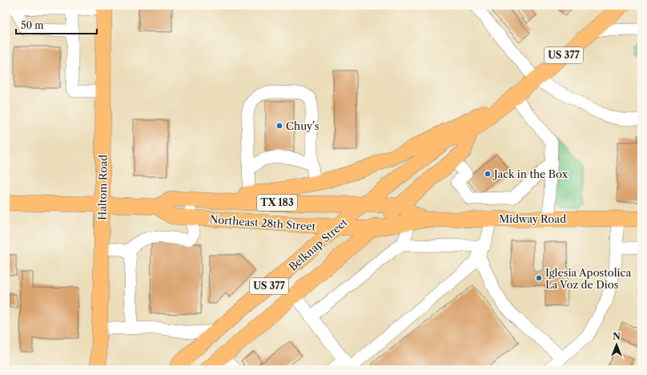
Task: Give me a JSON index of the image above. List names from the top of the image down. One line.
{"streets":{"main road":["US 377","Haltom Road","TX 183","Midway Road","Northeast 28th Street","Belknap Street"]},"crossings":[["US 377","Midway Road"],["US 377","Northeast 28th Street"],["US 377","Belknap Street"],["Haltom Road","Northeast 28th Street"],["Midway Road","Northeast 28th Street"],["Northeast 28th Street","Belknap Street"]],"places":["Chuy's","Jack in the Box","Iglesia Apostolica La Voz de Dios"],"scale_bar":"50 m","north":"top"}
